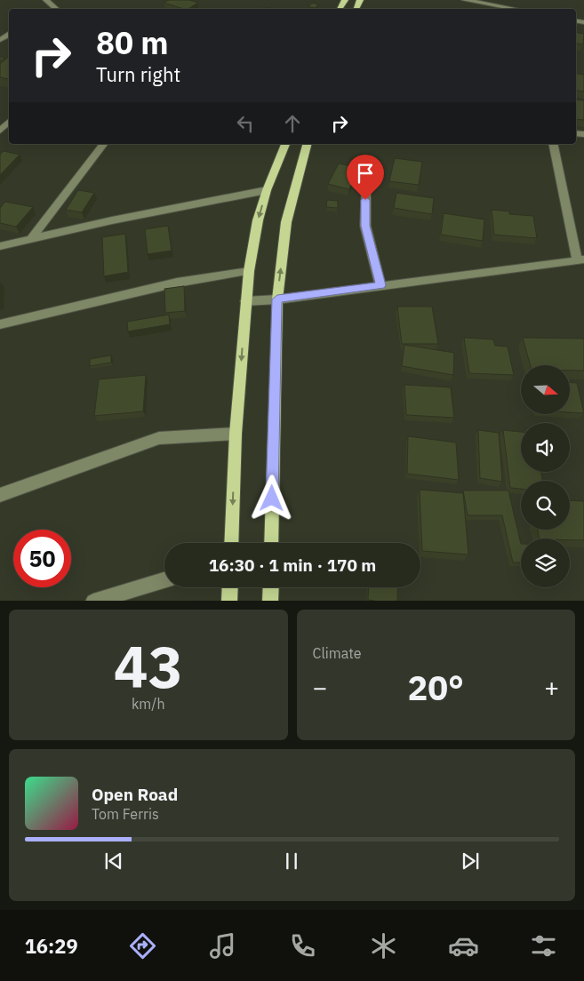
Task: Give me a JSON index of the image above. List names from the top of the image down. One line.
{"north":"right","page":{"turn":["80 m","Turn right"],"limit":"50","trip":"16:30 · 1 min · 170 m","tile":[["43","km/h"],"Climate"],"heat":["−","20°","+"],"song":["Open Road","Tom Ferris"],"tabs":"16:29"}}
